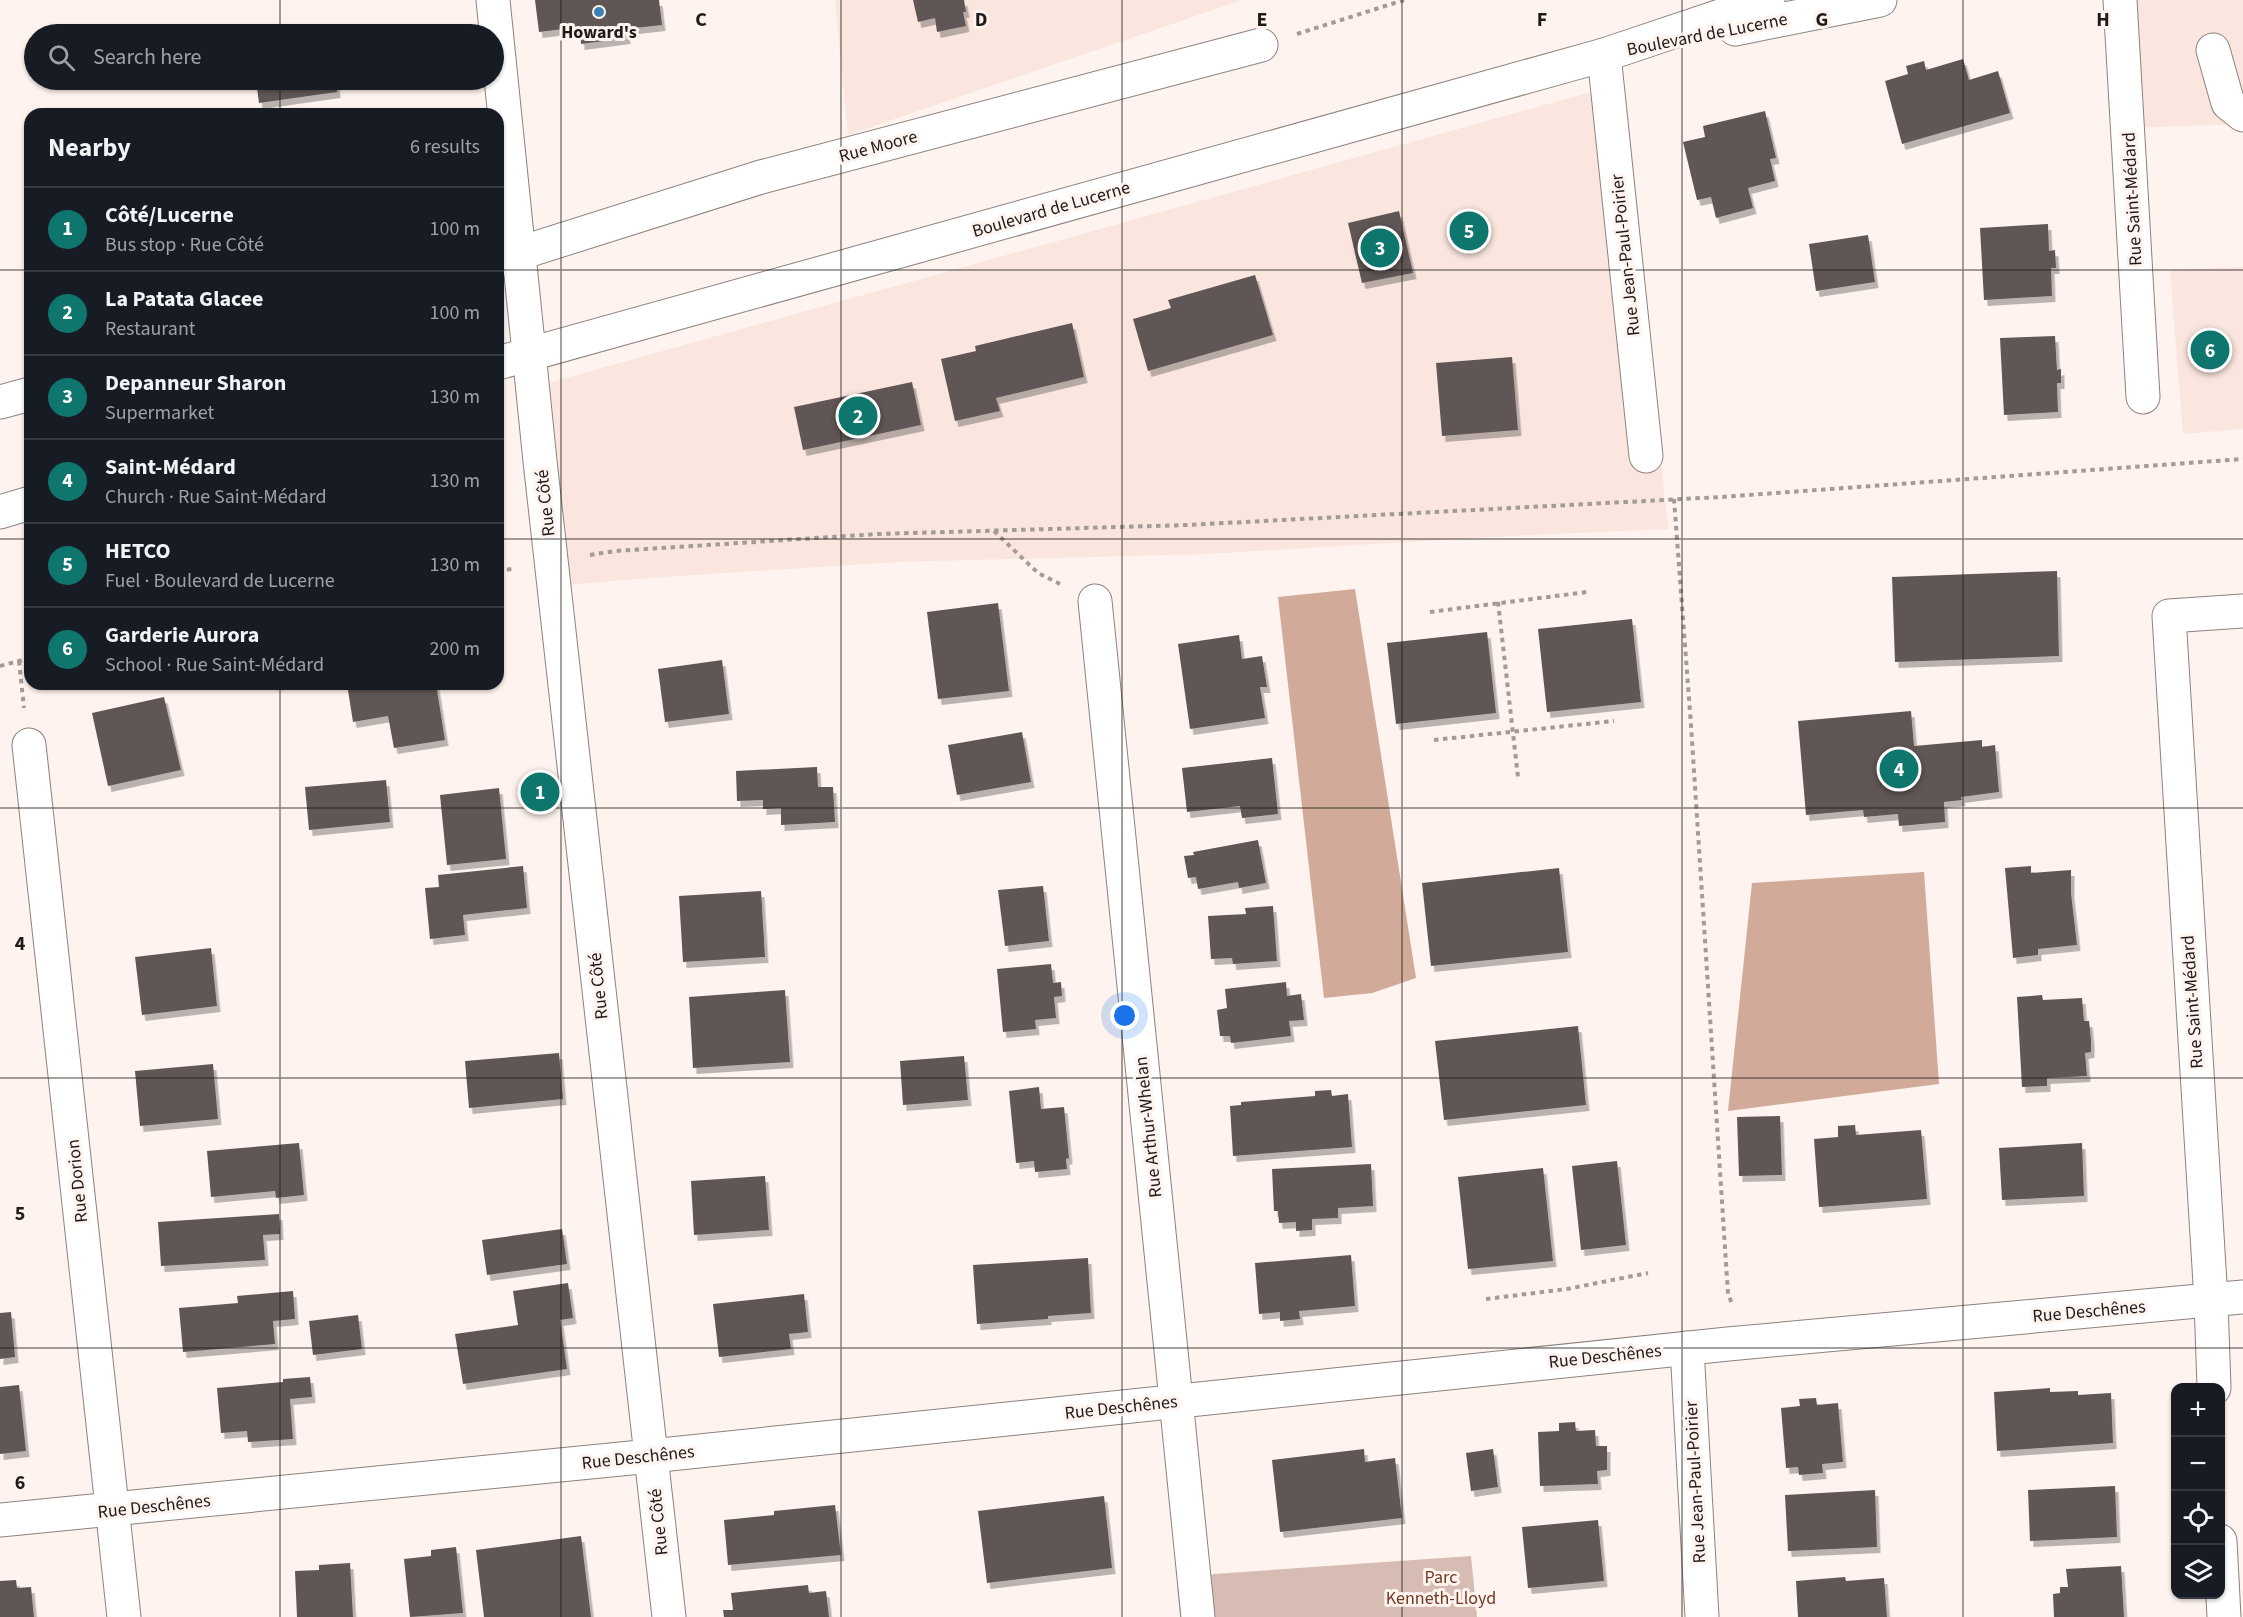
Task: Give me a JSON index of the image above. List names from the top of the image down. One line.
{"streets":{"street":["Boulevard de Lucerne","Rue Moore","Rue Saint-Médard","Rue Jean-Paul-Poirier","Rue Côté","Rue Arthur-Whelan","Rue Dorion","Rue Deschênes"]},"crossings":[["Boulevard de Lucerne","Rue Jean-Paul-Poirier"],["Boulevard de Lucerne","Rue Côté"],["Rue Moore","Rue Côté"],["Rue Saint-Médard","Rue Deschênes"],["Rue Jean-Paul-Poirier","Rue Deschênes"],["Rue Côté","Rue Deschênes"],["Rue Arthur-Whelan","Rue Deschênes"],["Rue Dorion","Rue Deschênes"]],"parks":["Parc Kenneth-Lloyd"],"places":["Howard's"],"page":{"search":"Search here","heading":["Nearby","6 results"],"list":[{"mark":"1","name":"Côté/Lucerne","note":"Bus stop · Rue Côté","value":"100 m"},{"mark":"2","name":"La Patata Glacee","note":"Restaurant","value":"100 m"},{"mark":"3","name":"Depanneur Sharon","note":"Supermarket","value":"130 m"},{"mark":"4","name":"Saint-Médard","note":"Church · Rue Saint-Médard","value":"130 m"},{"mark":"5","name":"HETCO","note":"Fuel · Boulevard de Lucerne","value":"130 m"},{"mark":"6","name":"Garderie Aurora","note":"School · Rue Saint-Médard","value":"200 m"}],"pins":["5","3","6","2","4","1"],"map_buttons":["+","−"]},"grid":{"columns":["C","D","E","F","G","H"],"rows":["4","5","6"]}}
